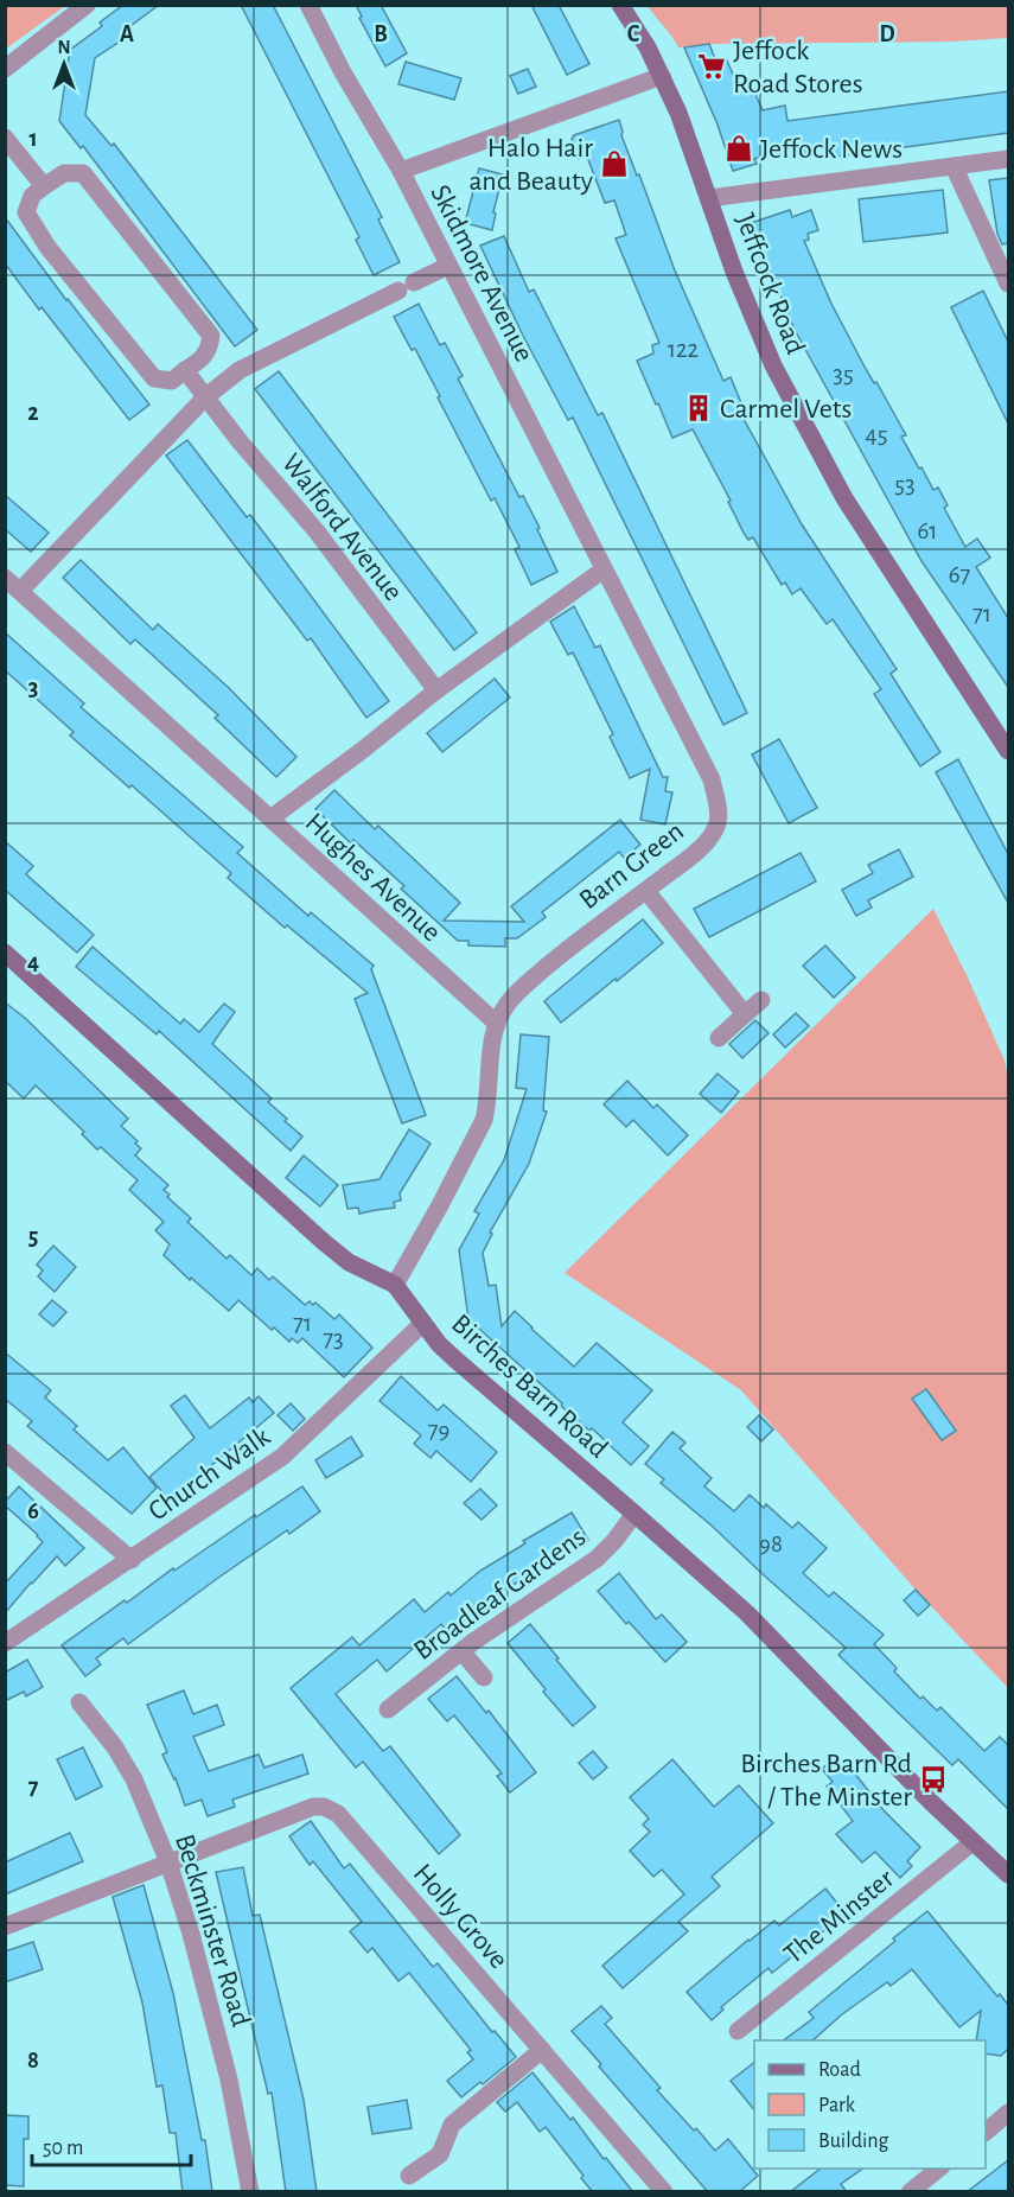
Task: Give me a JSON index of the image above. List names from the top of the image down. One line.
{"streets":{"main road":["Jeffcock Road","Birches Barn Road"],"street":["Skidmore Avenue","Walford Avenue","Barn Green","Hughes Avenue","Church Walk","Broadleaf Gardens","Holly Grove","The Minster","Beckminster Road"]},"crossings":[["Skidmore Avenue","Barn Green"],["Barn Green","Hughes Avenue"],["Birches Barn Road","Church Walk"],["Birches Barn Road","Broadleaf Gardens"],["Birches Barn Road","The Minster"],["Holly Grove","Beckminster Road"]],"places":{"supermarket":["Jeffock Road Stores"],"shop":["Jeffock News","Halo Hair and Beauty"],"building":["Carmel Vets"],"bus stop":["Birches Barn Rd / The Minster"]},"house_numbers":["122","35","45","53","61","67","71","71","73","79","98"],"legend":["Road","Park","Building"],"scale_bar":"50 m","north":"top","grid":{"columns":["A","B","C","D"],"rows":["1","2","3","4","5","6","7","8"]}}
